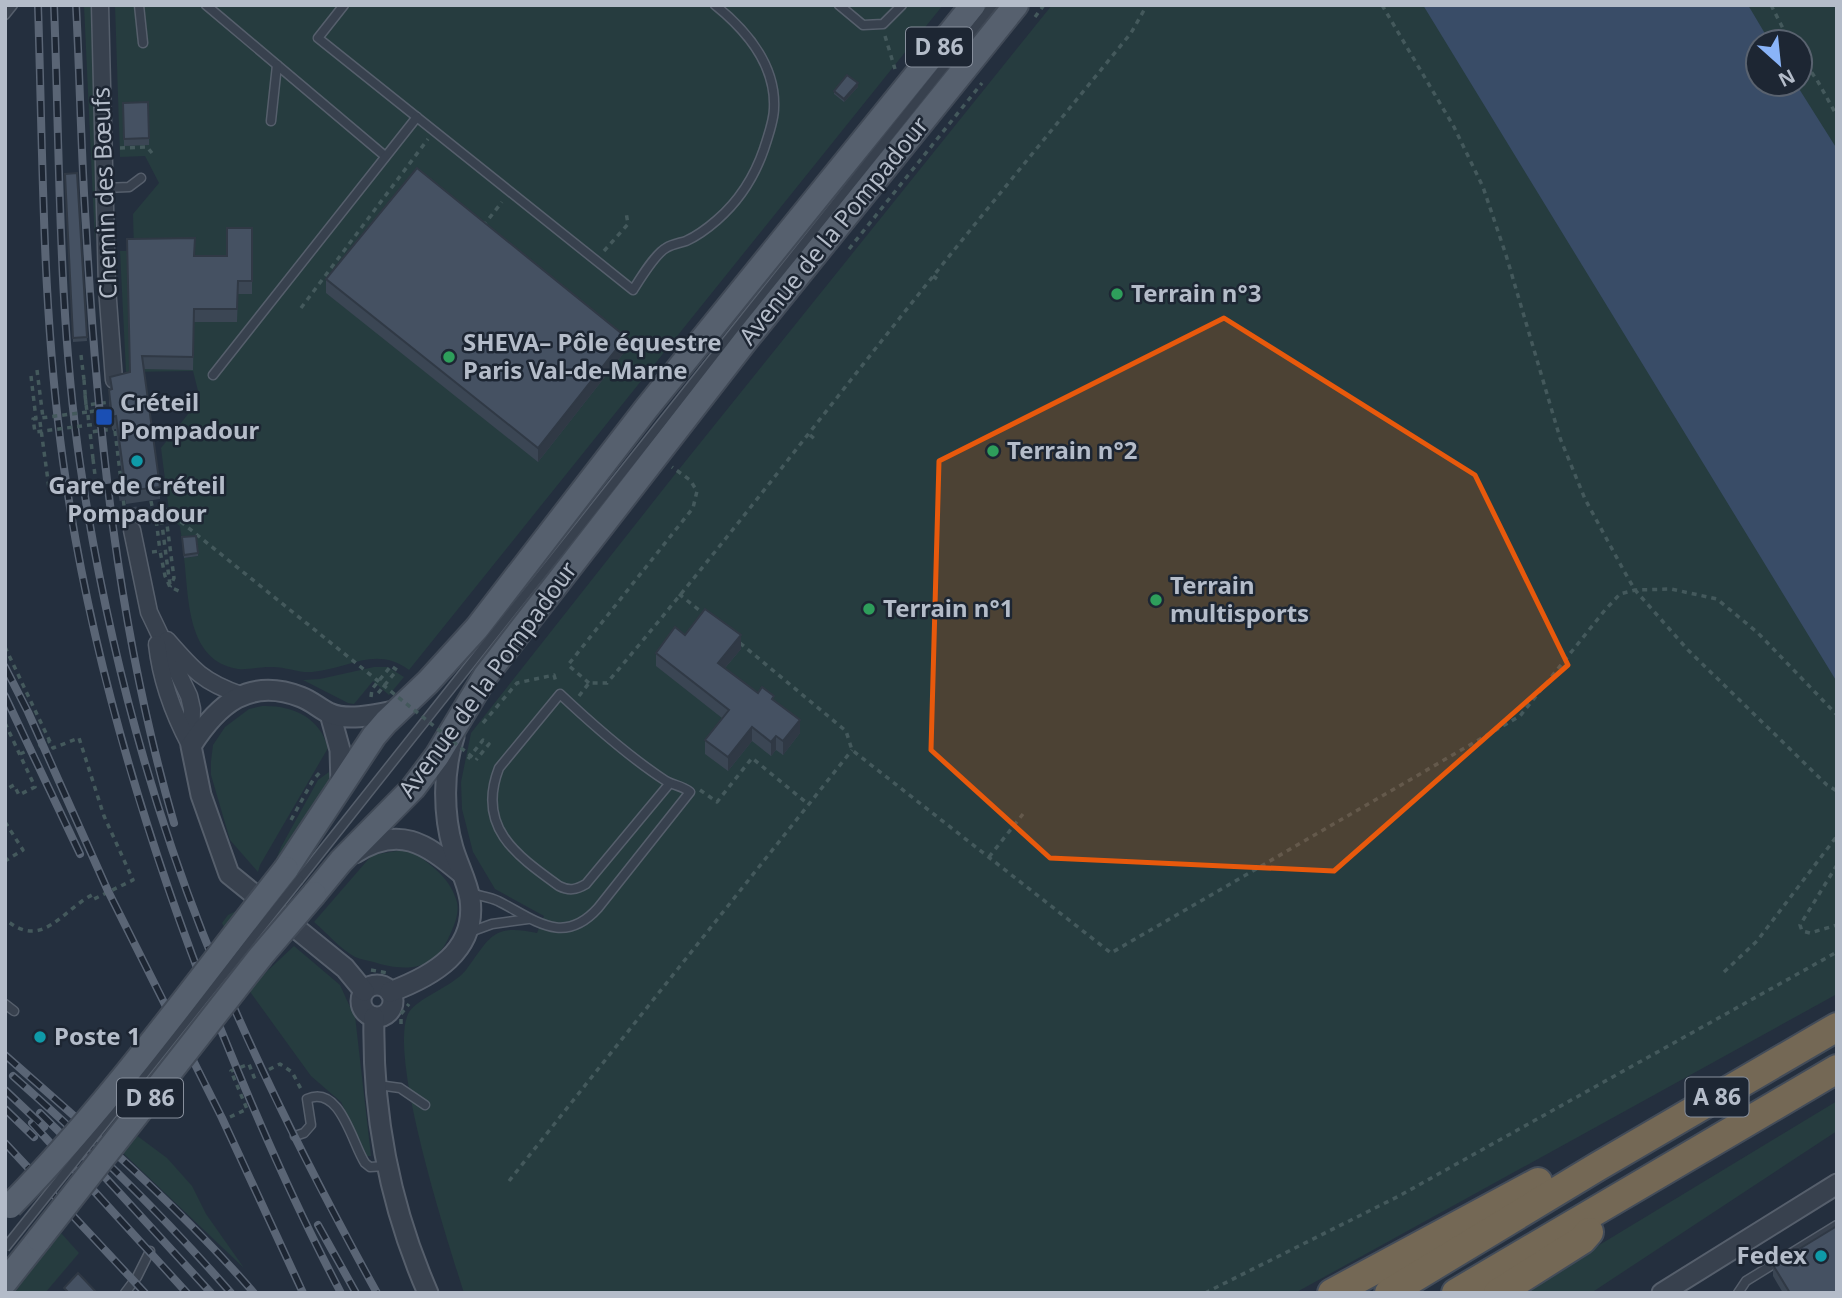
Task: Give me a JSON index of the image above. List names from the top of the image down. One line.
{"streets":{"highway":["A 86"],"main road":["D 86","Avenue de la Pompadour"],"street":["Chemin des Bœufs"]},"places":{"other":["Terrain n°3","SHEVA– Pôle équestre Paris Val-de-Marne","Terrain n°2","Gare de Créteil Pompadour","Terrain multisports","Terrain n°1","Poste 1","Fedex"],"transit":["Créteil Pompadour"]},"north":"bottom right"}
